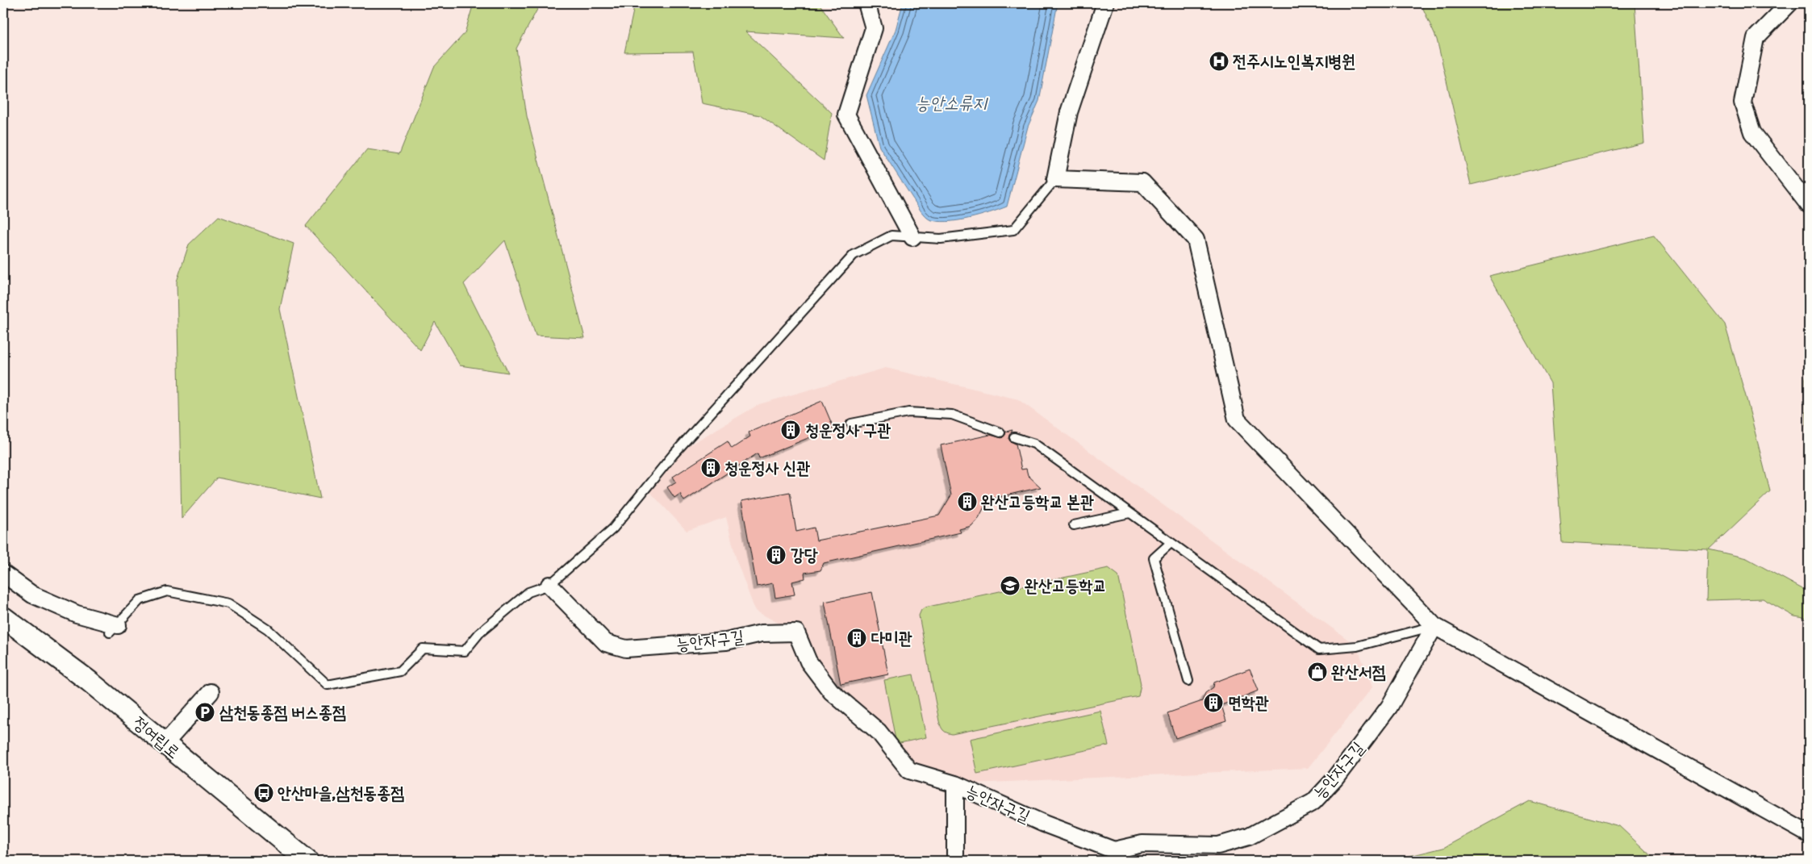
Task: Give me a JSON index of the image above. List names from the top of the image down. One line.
{"streets":{"street":["능안자구길","정여립로"]},"water":["능안소류지"],"places":{"hospital":["전주시노인복지병원"],"building":["청운정사 구관","청운정사 신관","완산고등학교 본관","강당","다미관","면학관"],"school or university":["완산고등학교"],"shop":["완산서점"],"parking":["삼천동종점 버스종점"],"bus stop":["안산마을,삼천동종점"]}}
